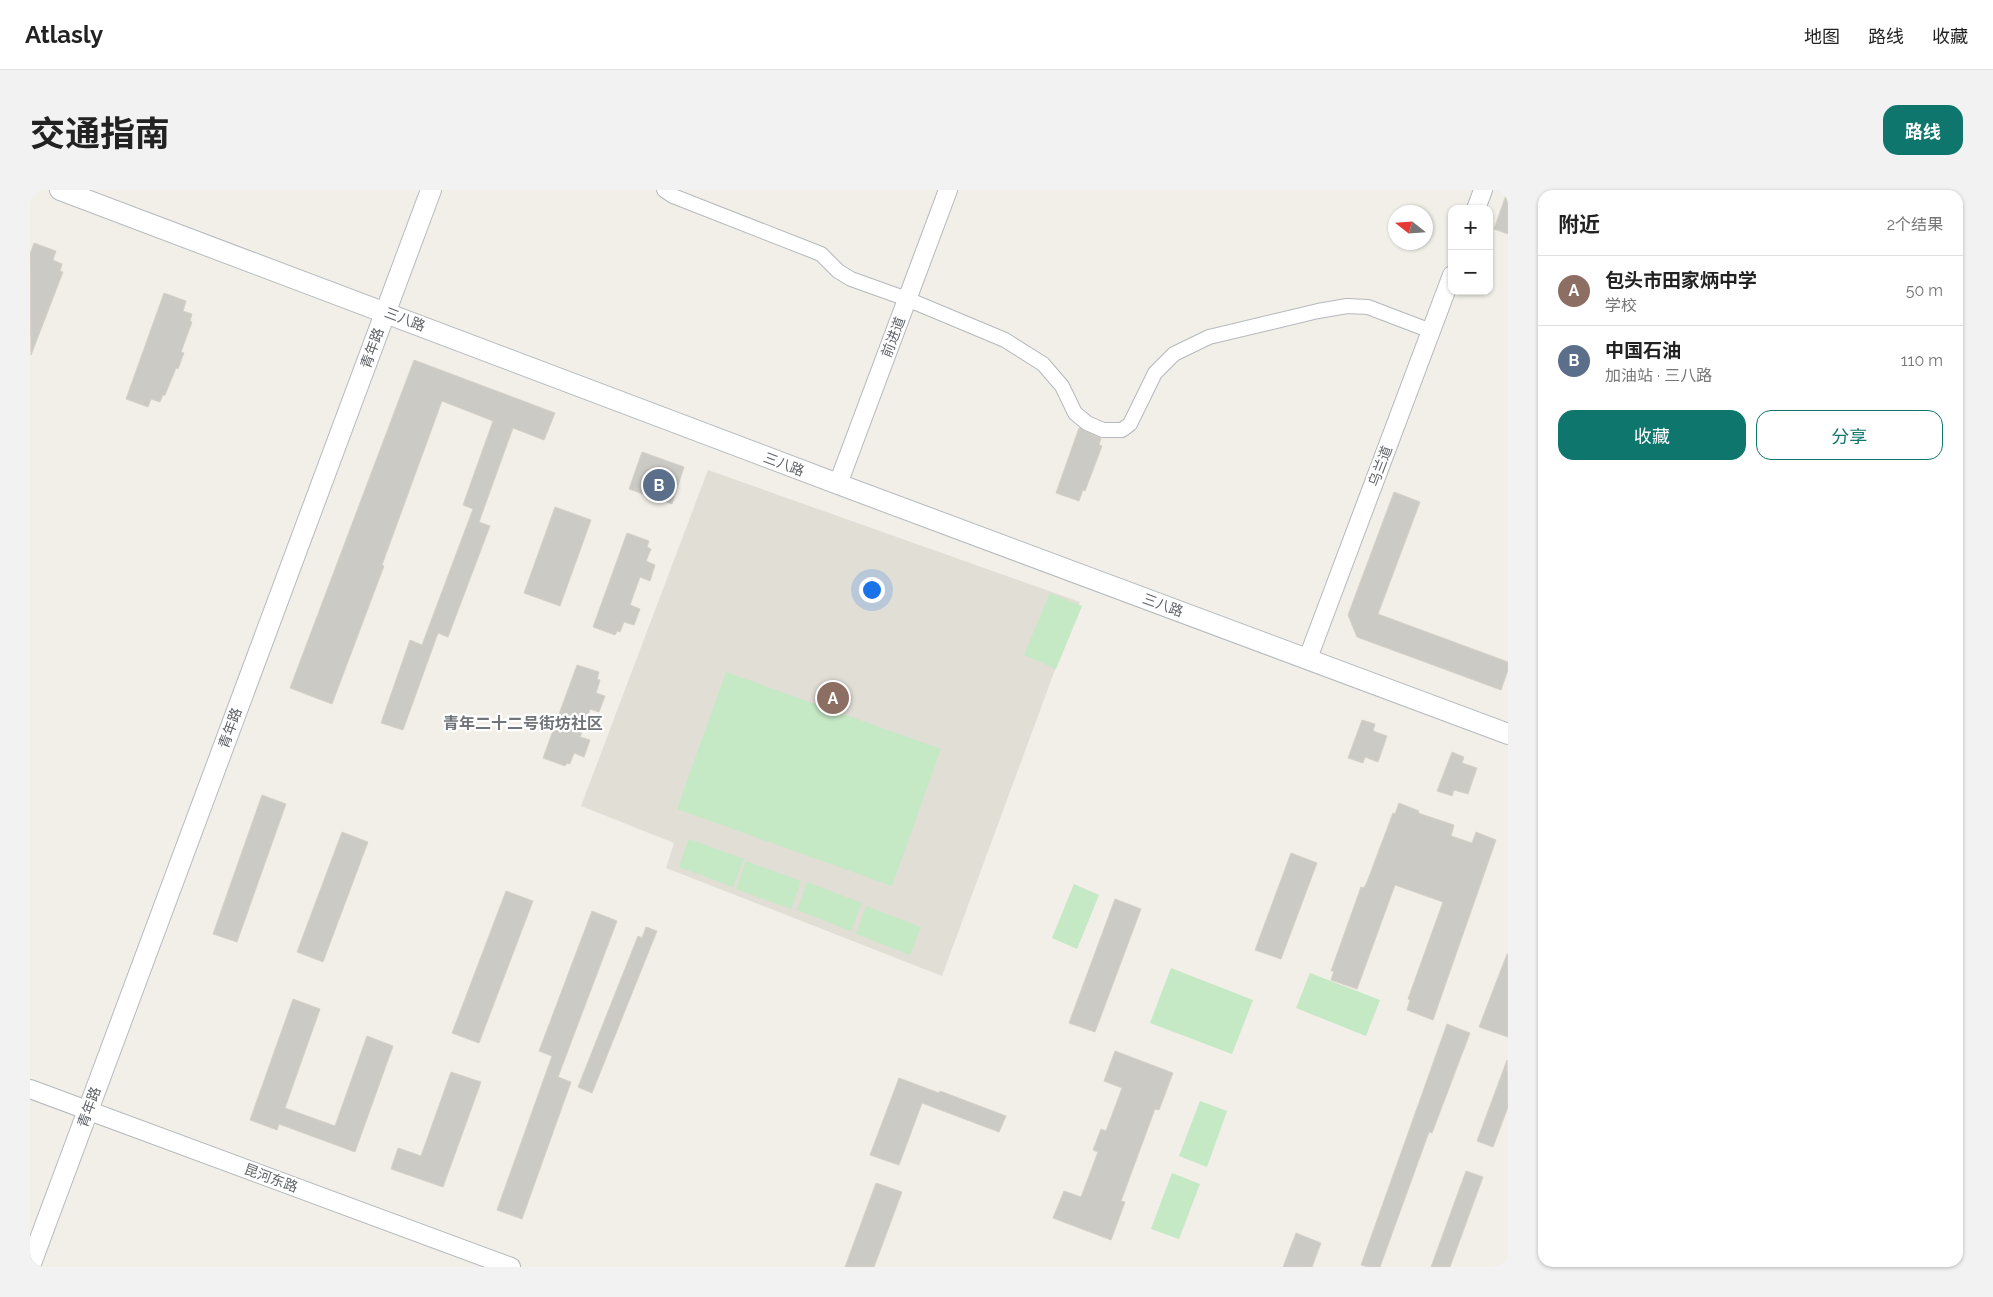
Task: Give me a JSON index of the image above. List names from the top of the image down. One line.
{"streets":{"main road":["三八路","青年路"],"street":["前进道","乌兰道","昆河东路"]},"crossings":[["三八路","前进道"],["三八路","青年路"],["三八路","乌兰道"],["青年路","昆河东路"]],"districts":["青年二十二号街坊社区"],"north":"left","page":{"header":"Atlasly","nav":["地图","路线","收藏"],"title":"交通指南","buttons":["路线",["收藏","分享"]],"heading":["附近","2个结果"],"map_buttons":["+","−"],"list":[{"mark":"A","name":"包头市田家炳中学","note":"学校","value":"50 m"},{"mark":"B","name":"中国石油","note":"加油站 · 三八路","value":"110 m"}],"pins":["B","A"]}}
